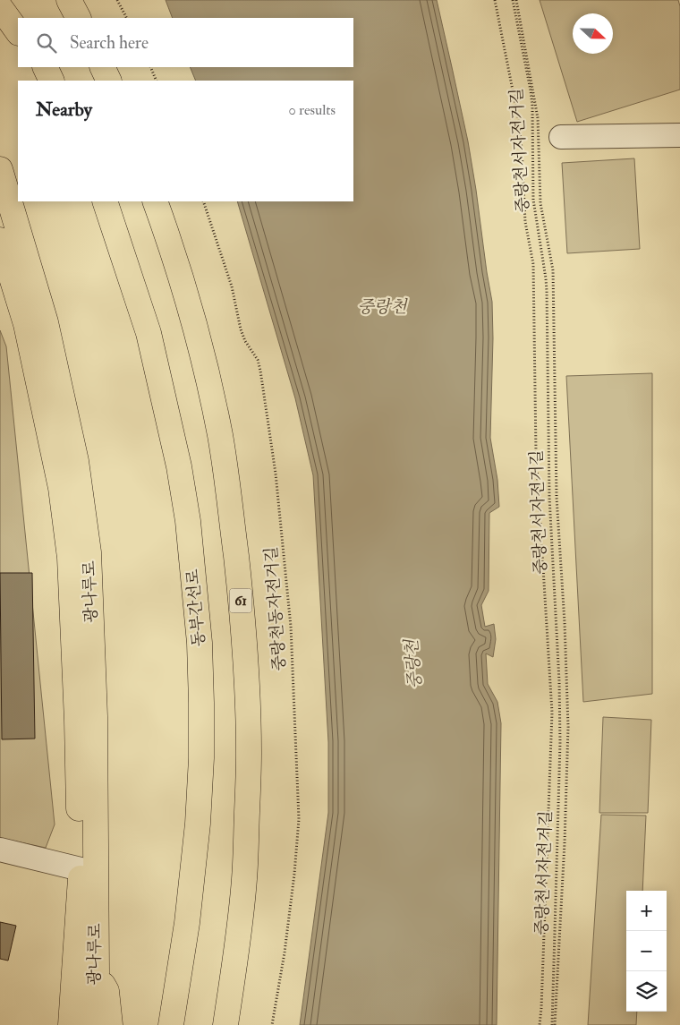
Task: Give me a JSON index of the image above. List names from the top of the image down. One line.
{"streets":{"main road":["광나루로","61","동부간선로"],"path":["중랑천서자전거길","중랑천동자전거길"]},"water":["중랑천"],"north":"right","page":{"search":"Search here","heading":["Nearby","0 results"],"map_buttons":["+","−"]}}
